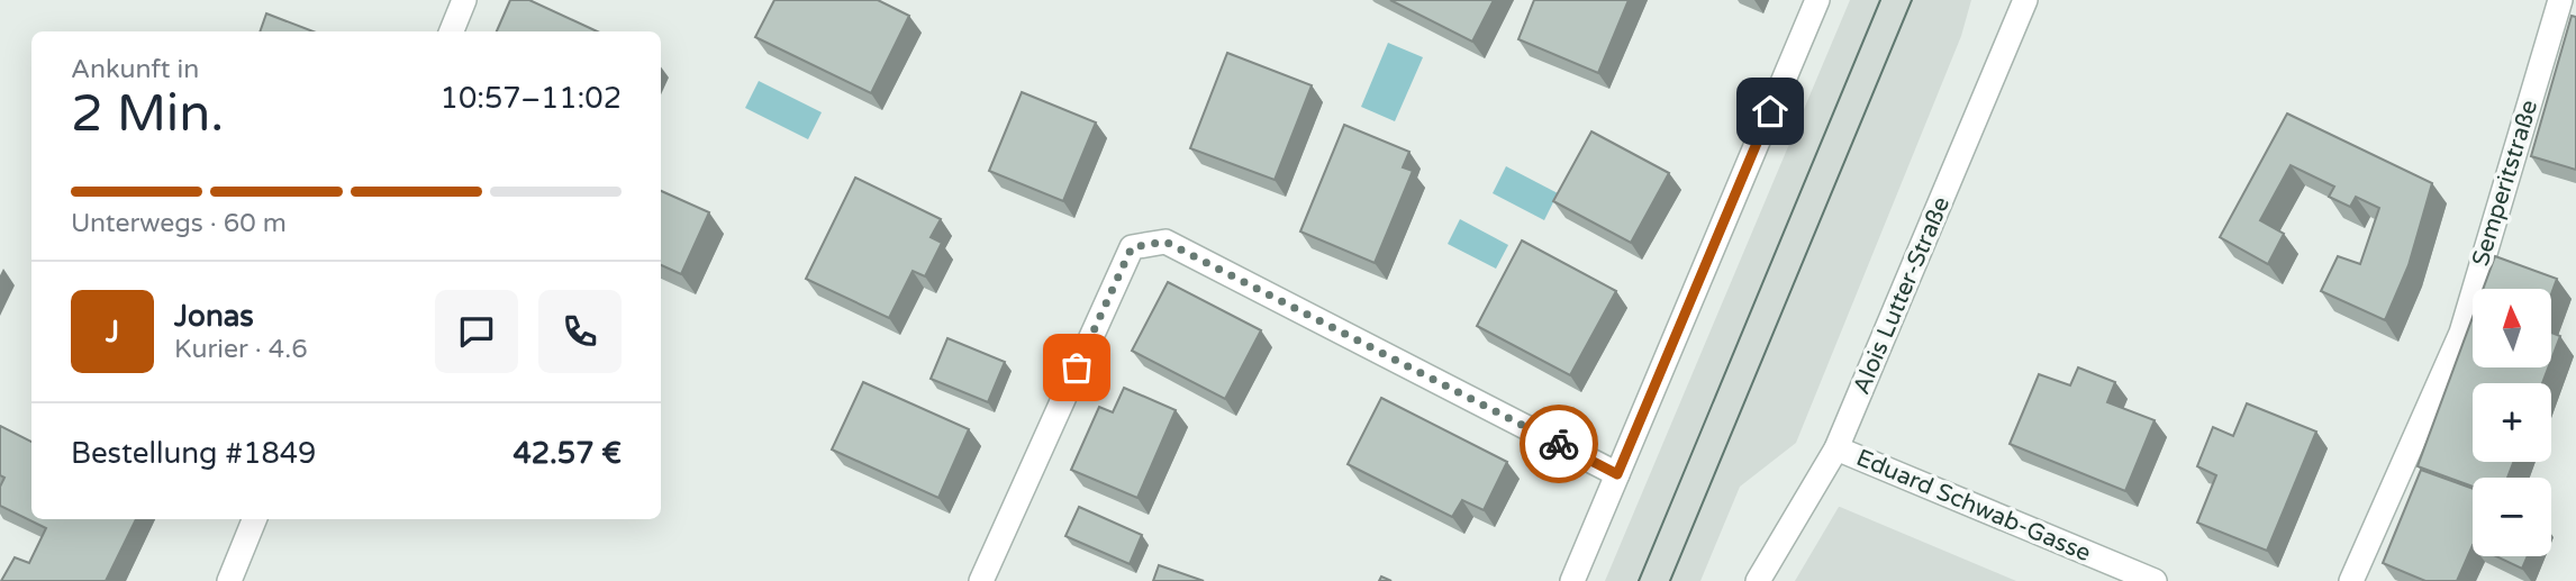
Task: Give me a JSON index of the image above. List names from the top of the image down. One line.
{"streets":{"street":["Semperitstraße","Alois Lutter-Straße","Eduard Schwab-Gasse"]},"crossings":[["Alois Lutter-Straße","Eduard Schwab-Gasse"]],"north":"top","page":{"heading":["2 Min.","Ankunft in","10:57–11:02"],"panel":["Jonas","Kurier · 4.6","Bestellung #1849","42.57 €"],"bar":"Unterwegs · 60 m","map_buttons":["+","−"],"round":"J"}}
